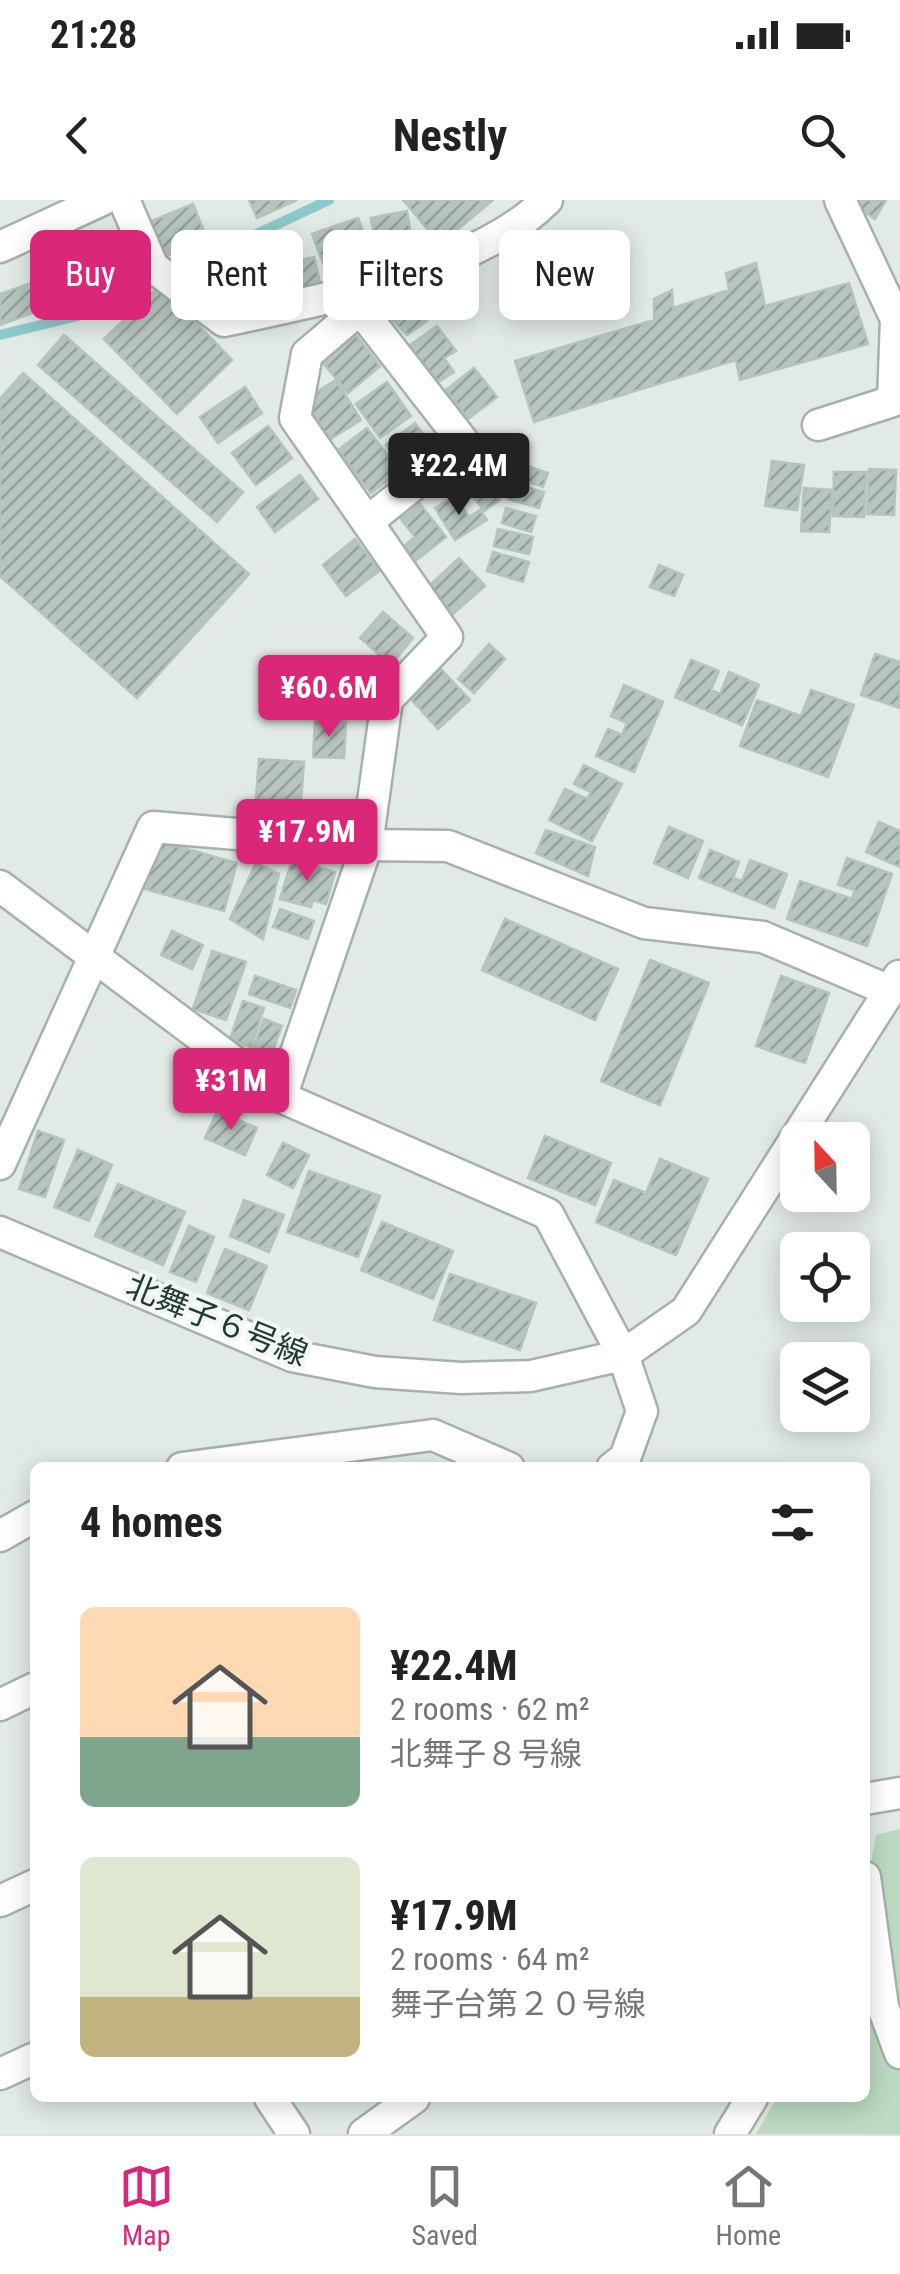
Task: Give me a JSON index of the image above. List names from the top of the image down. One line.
{"streets":{"street":["北舞子６号線"]},"north":"top","page":{"status":"21:28","header":"Nestly","chip":["Buy","Rent","Filters","New"],"price":["¥22.4M","¥60.6M","¥17.9M","¥31M"],"heading":"4 homes","list":[{"name":"¥22.4M","note":"2 rooms · 62 m² · 北舞子８号線"},{"name":"¥17.9M","note":"2 rooms · 64 m² · 舞子台第２０号線"}],"tabs":["Map","Saved","Home"]}}
